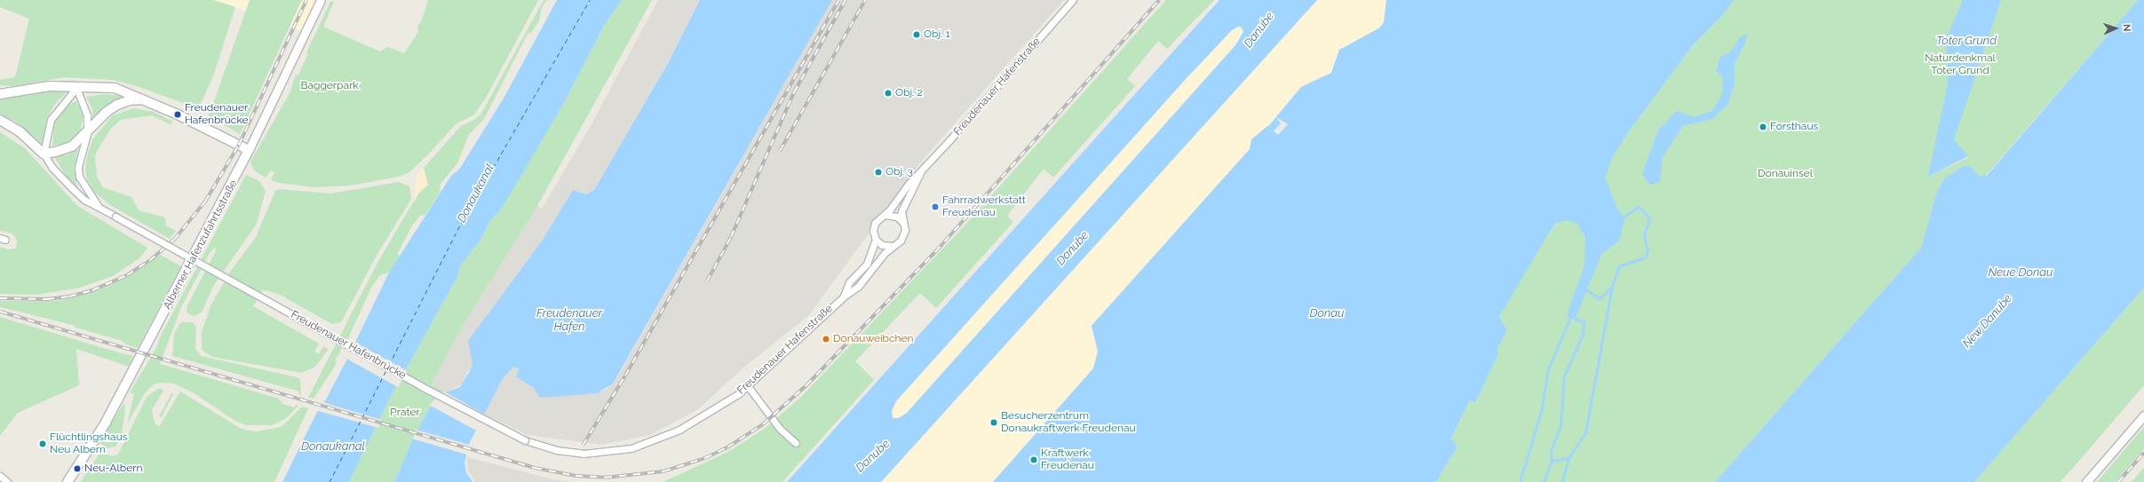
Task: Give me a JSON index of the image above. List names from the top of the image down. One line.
{"streets":{"main road":["Alberner Hafenzufahrtsstraße"],"street":["Freudenauer Hafenstraße","Freudenauer Hafenbrücke"]},"crossings":[["Freudenauer Hafenstraße","Freudenauer Hafenbrücke"]],"water":["Danube","Toter Grund","Donaukanal","Neue Donau","Donau","Freudenauer Hafen","New Danube"],"parks":["Naturdenkmal Toter Grund","Baggerpark","Donauinsel","Prater"],"places":["Obj. 1","Obj. 2","Freudenauer Hafenbrücke","Forsthaus","Obj. 3","Fahrradwerkstatt Freudenau","Donauweibchen","Besucherzentrum Donaukraftwerk Freudenau","Flüchtlingshaus Neu Albern","Kraftwerk Freudenau","Neu-Albern"],"north":"right"}
